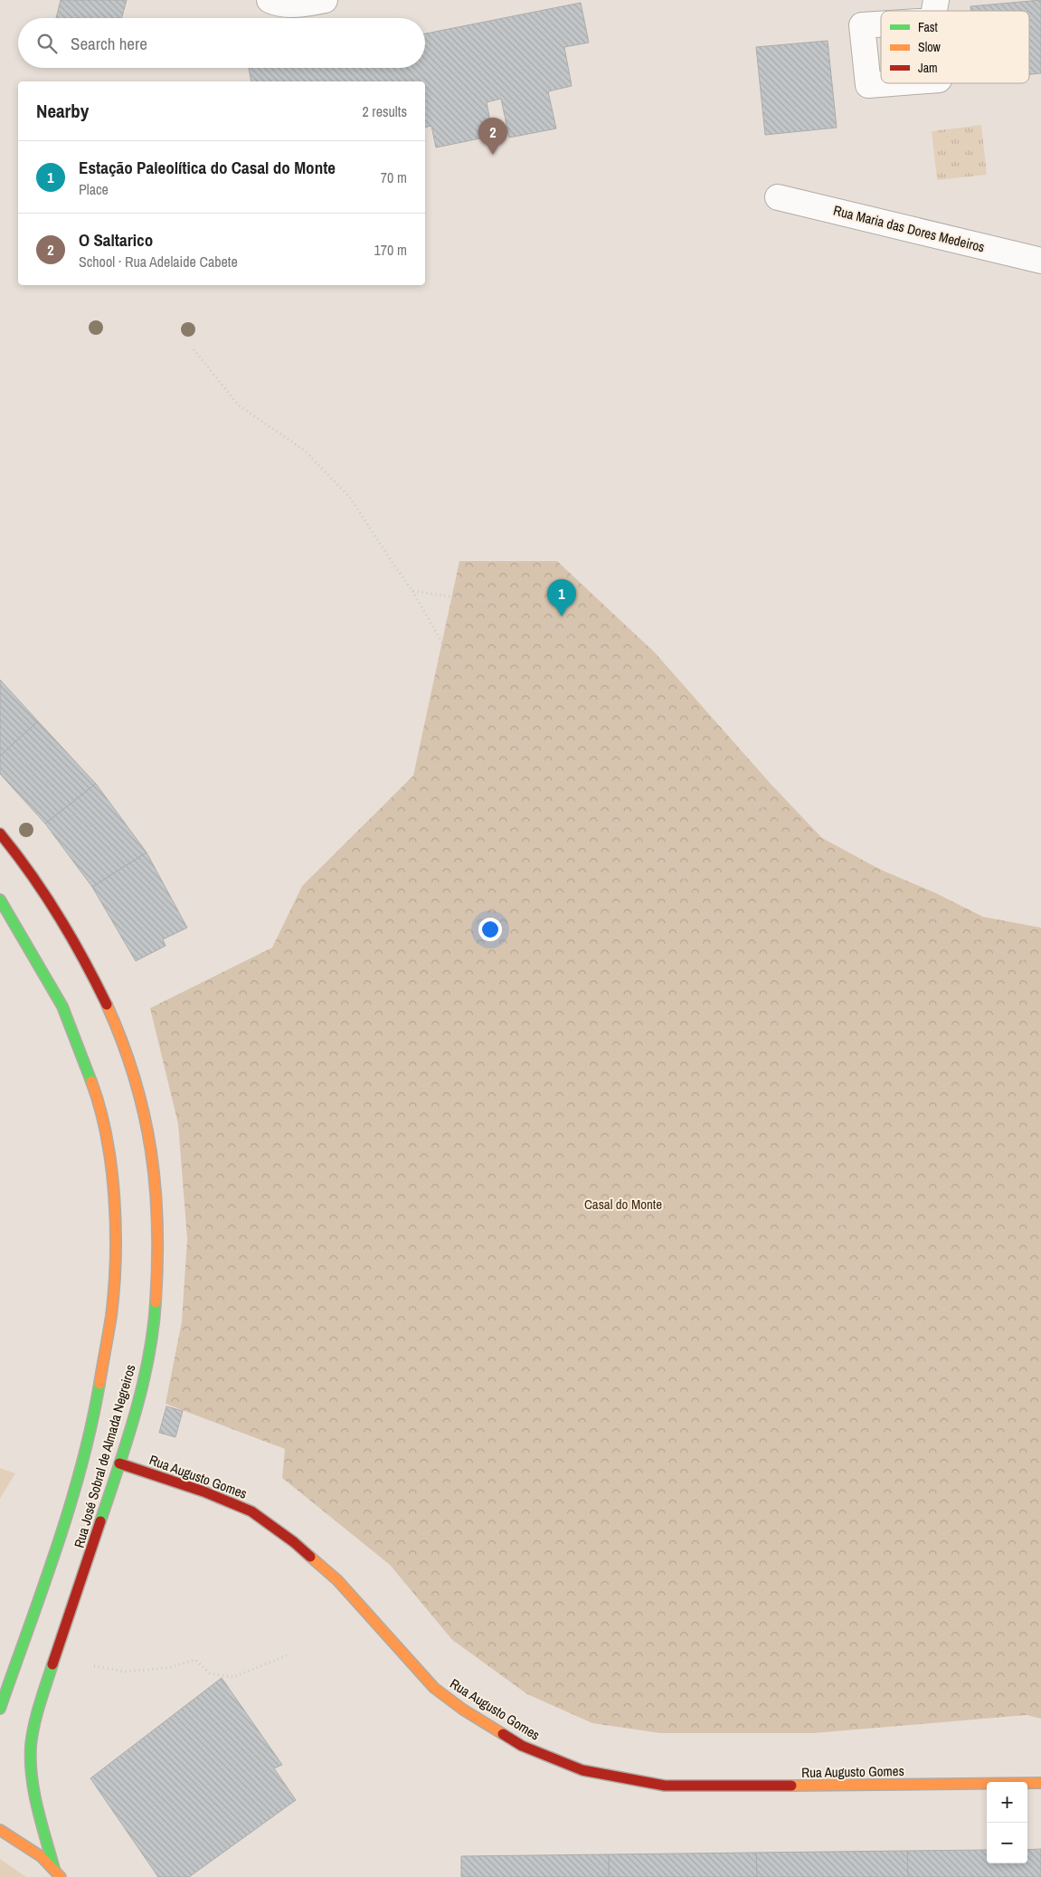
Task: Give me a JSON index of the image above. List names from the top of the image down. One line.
{"streets":{"street":["Rua Maria das Dores Medeiros","Rua José Sobral de Almada Negreiros","Rua Augusto Gomes"]},"crossings":[["Rua José Sobral de Almada Negreiros","Rua Augusto Gomes"]],"parks":["Casal do Monte"],"legend":["Fast","Slow","Jam"],"page":{"search":"Search here","heading":["Nearby","2 results"],"pins":["2","1"],"list":[{"mark":"1","name":"Estação Paleolítica do Casal do Monte","note":"Place","value":"70 m"},{"mark":"2","name":"O Saltarico","note":"School · Rua Adelaide Cabete","value":"170 m"}],"map_buttons":["+","−"]}}
